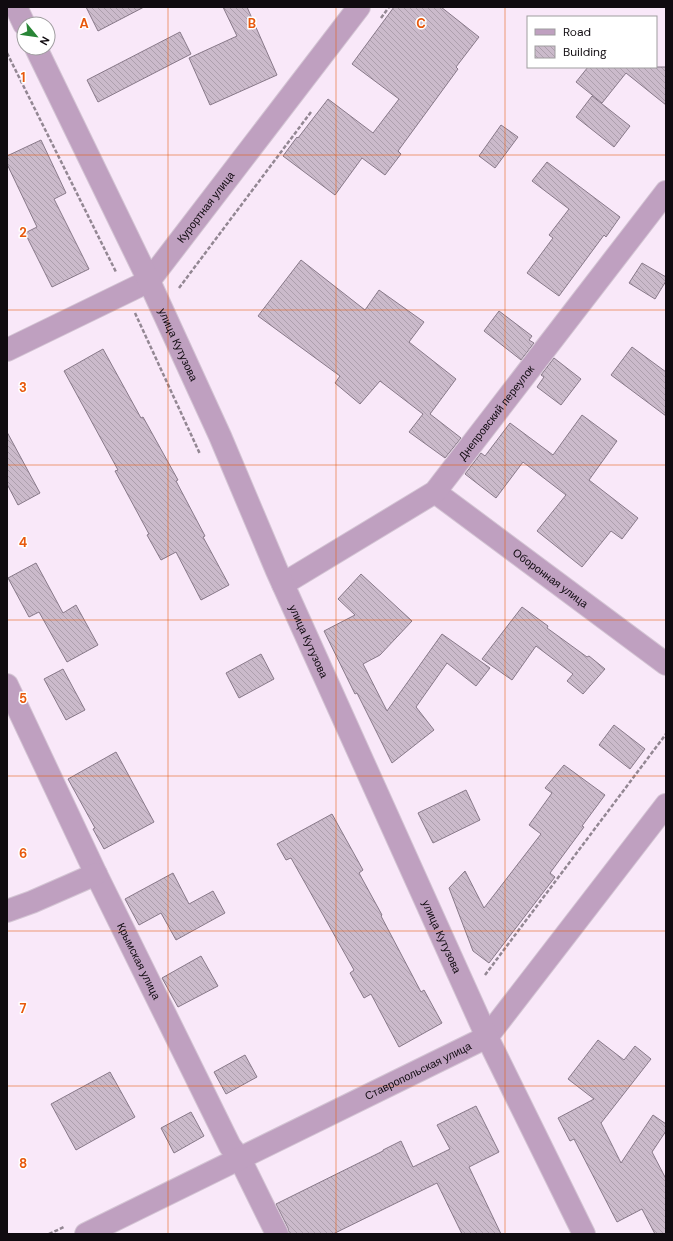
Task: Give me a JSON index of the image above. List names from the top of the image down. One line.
{"streets":{"street":["Курортная улица","улица Кутузова","Днепровский переулок","Оборонная улица","Крымская улица","Ставропольская улица"]},"crossings":[["Курортная улица","улица Кутузова"],["улица Кутузова","Днепровский переулок"],["улица Кутузова","Ставропольская улица"],["Днепровский переулок","Оборонная улица"],["Крымская улица","Ставропольская улица"]],"legend":["Road","Building"],"north":"bottom right","grid":{"columns":["A","B","C"],"rows":["1","2","3","4","5","6","7","8"]}}
